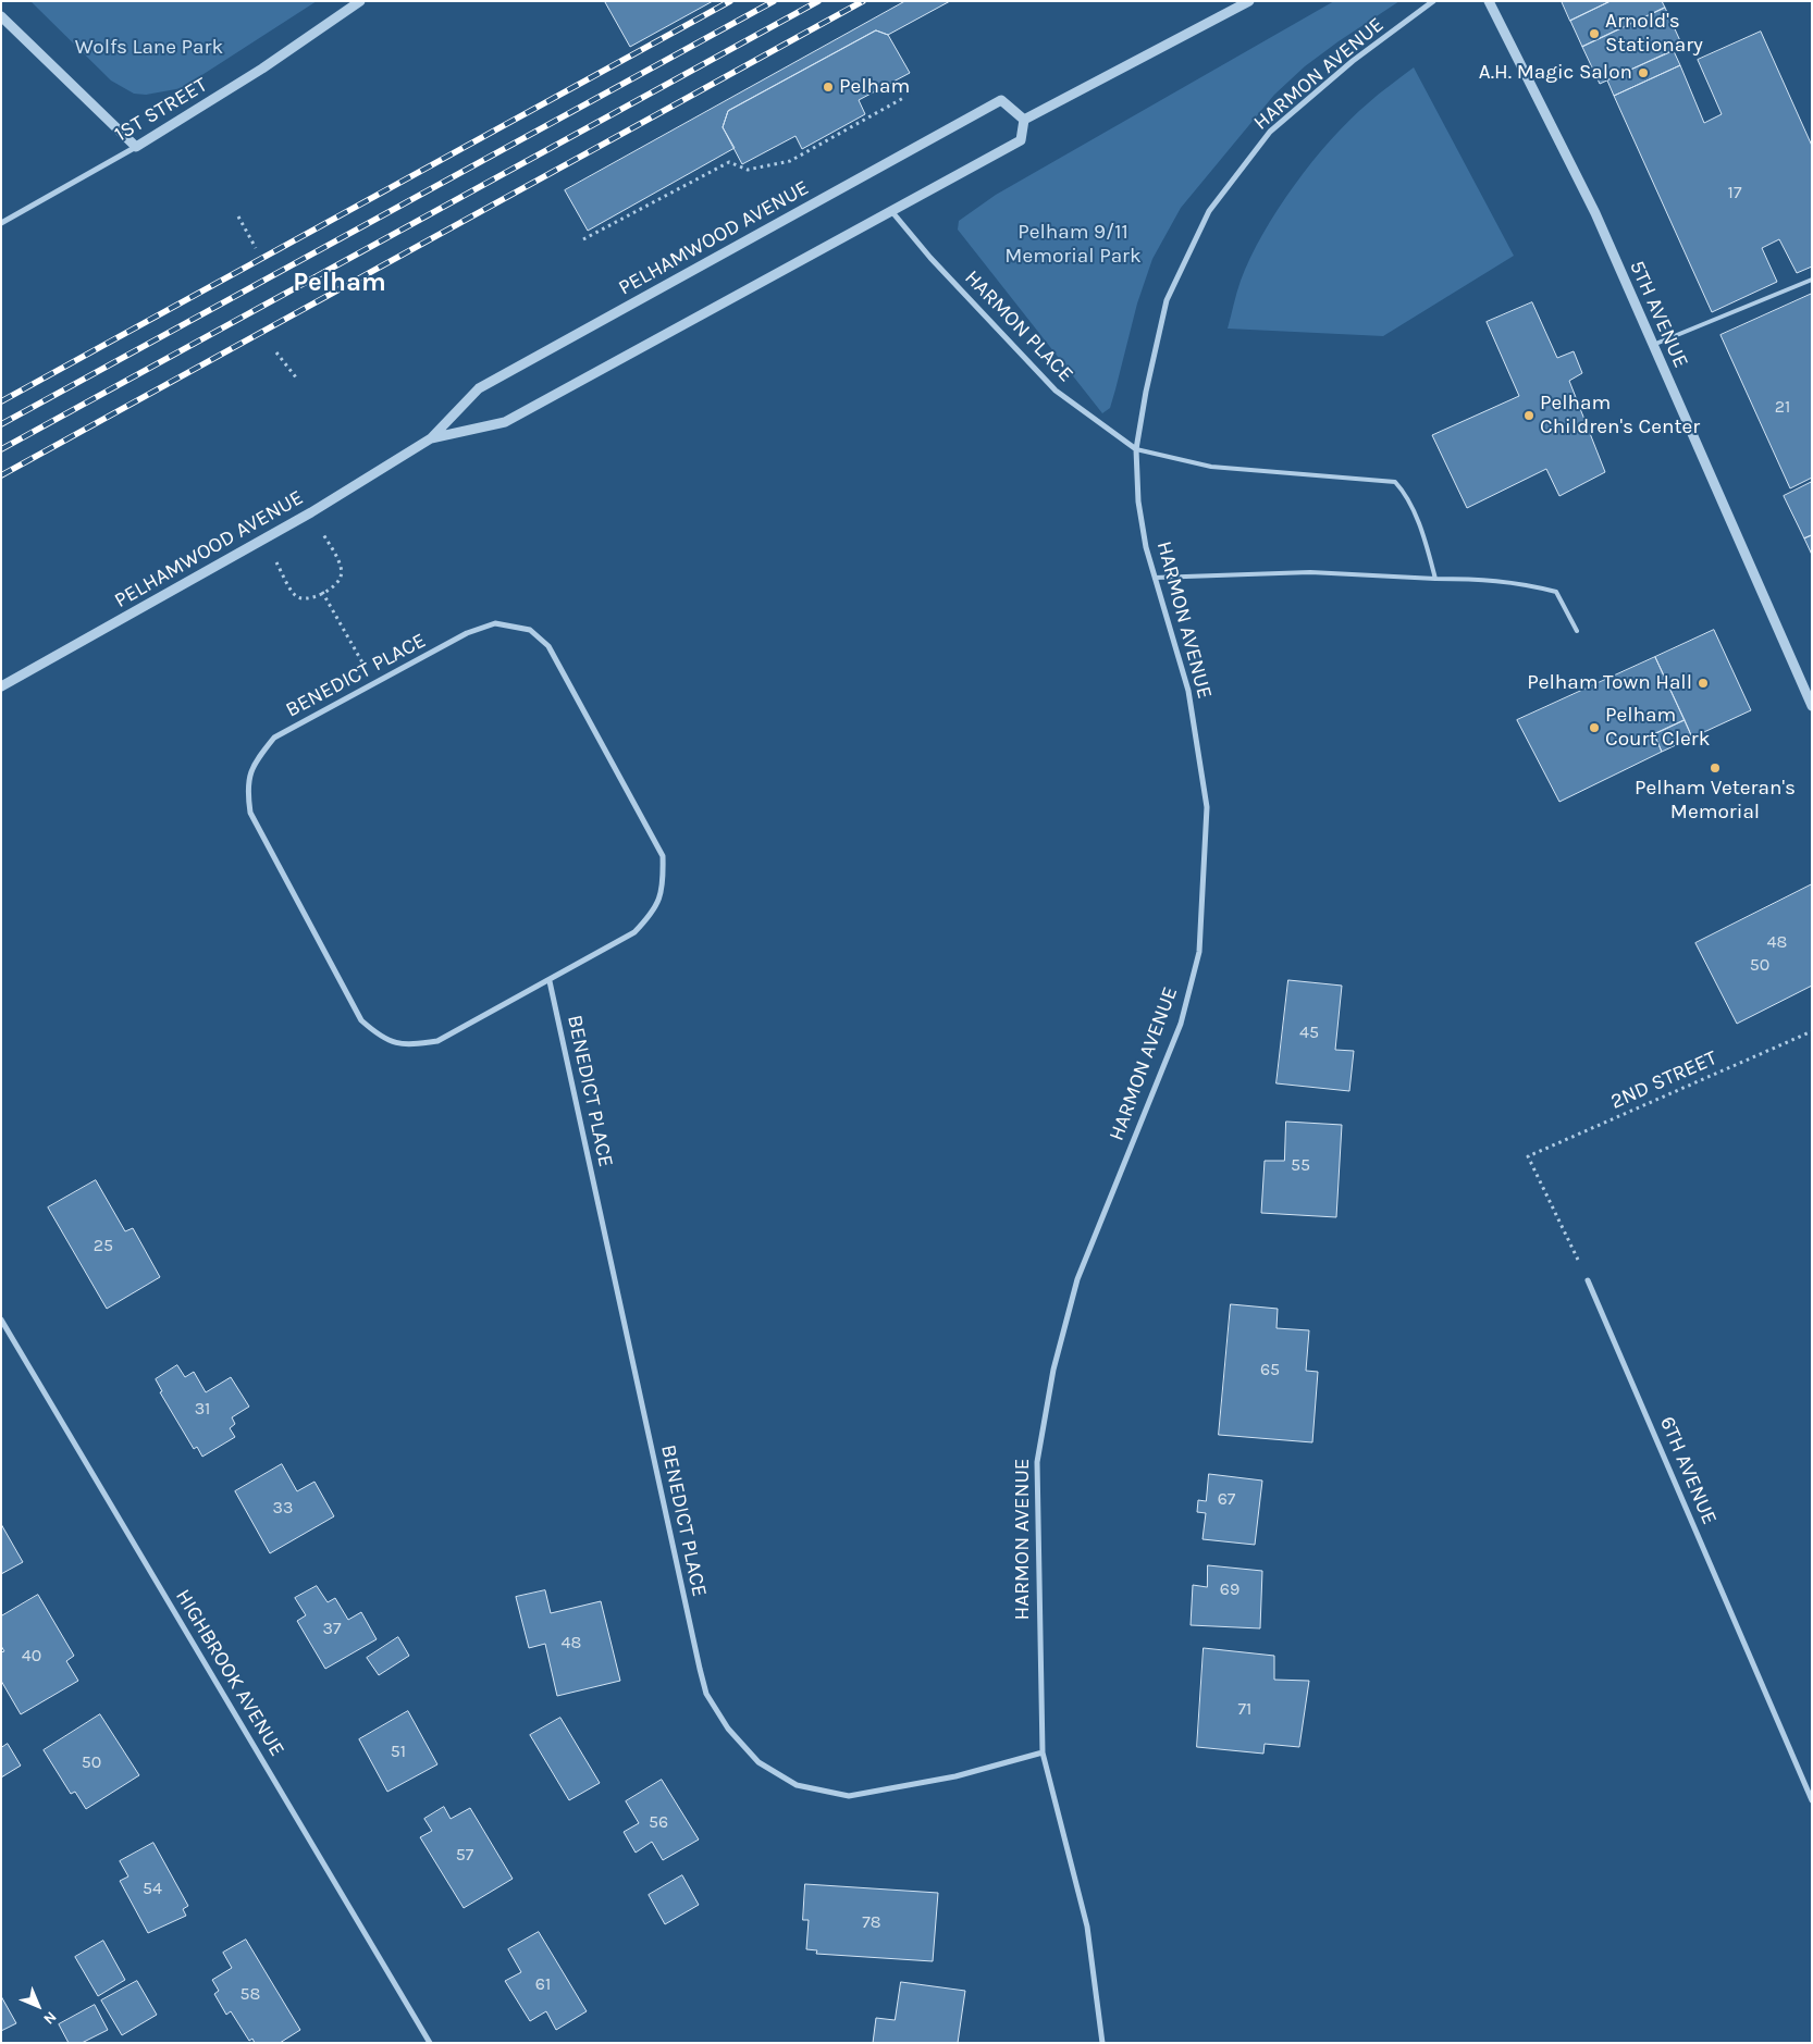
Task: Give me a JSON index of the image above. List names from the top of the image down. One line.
{"streets":{"street":["HARMON AVENUE","1ST STREET","PELHAMWOOD AVENUE","5TH AVENUE","HARMON PLACE","BENEDICT PLACE","6TH AVENUE","HIGHBROOK AVENUE"],"path":["2ND STREET"]},"crossings":[["HARMON AVENUE","HARMON PLACE"],["HARMON AVENUE","BENEDICT PLACE"],["PELHAMWOOD AVENUE","HARMON PLACE"],["2ND STREET","6TH AVENUE"]],"districts":["Pelham"],"parks":["Wolfs Lane Park","Pelham 9/11 Memorial Park"],"places":["Arnold's Stationary","A.H. Magic Salon","Pelham","Pelham Children's Center","Pelham Town Hall","Pelham Court Clerk","Pelham Veteran's Memorial"],"house_numbers":["17","21","48","50","45","55","25","65","31","67","33","69","37","48","40","71","51","50","56","57","54","78","61","58"],"north":"bottom right"}
